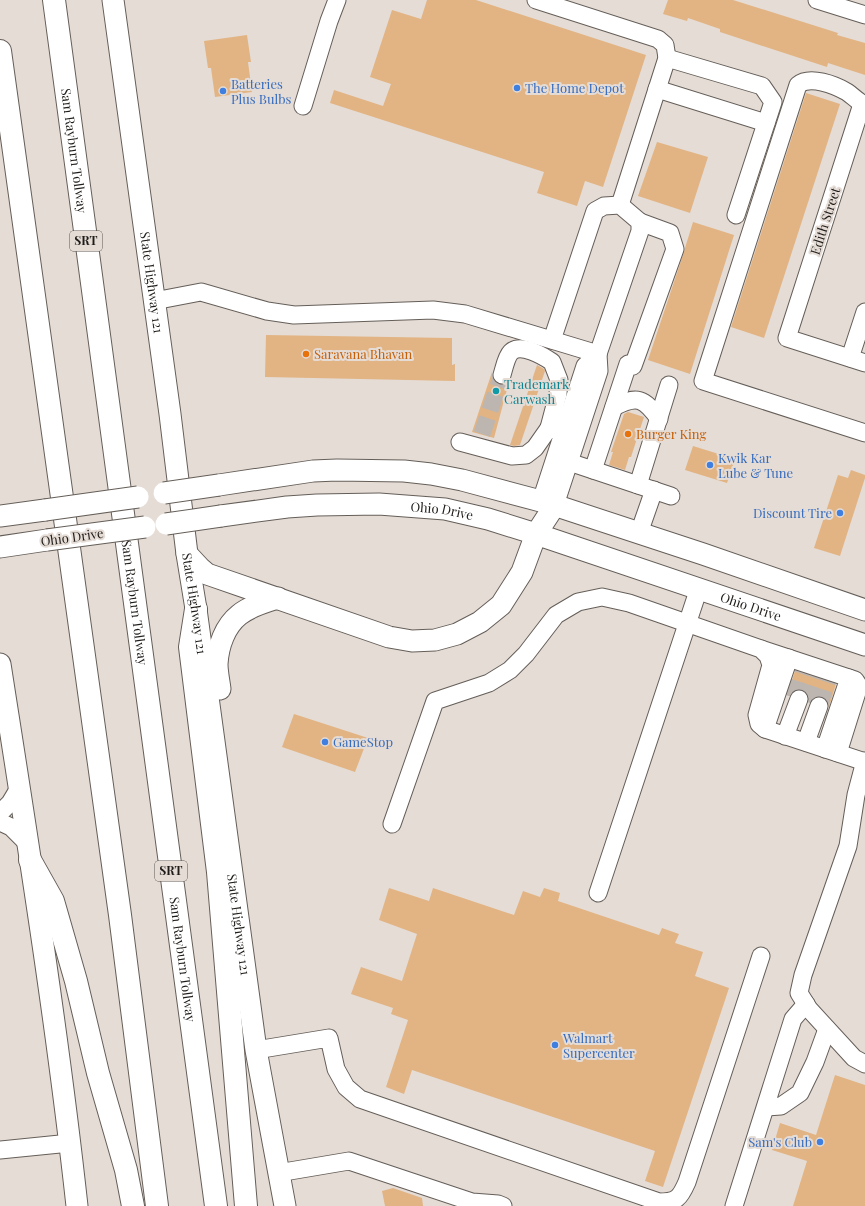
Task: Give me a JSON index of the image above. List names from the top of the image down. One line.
{"streets":{"highway":["Sam Rayburn Tollway","SRT"],"main road":["State Highway 121","Ohio Drive"],"street":["Edith Street"]},"places":["The Home Depot","Batteries Plus Bulbs","Saravana Bhavan","Trademark Carwash","Burger King","Kwik Kar Lube & Tune","Discount Tire","GameStop","Walmart Supercenter","Sam's Club"]}
